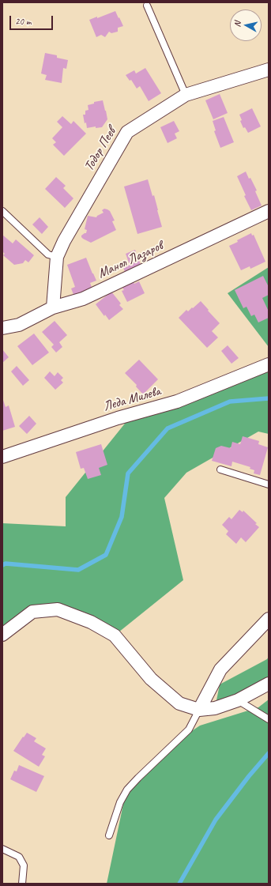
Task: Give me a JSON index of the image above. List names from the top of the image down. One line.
{"streets":{"street":["Тодор Пеев","Манол Лазаров","Леда Милева"]},"crossings":[["Тодор Пеев","Манол Лазаров"]],"scale_bar":"20 m","north":"left"}
